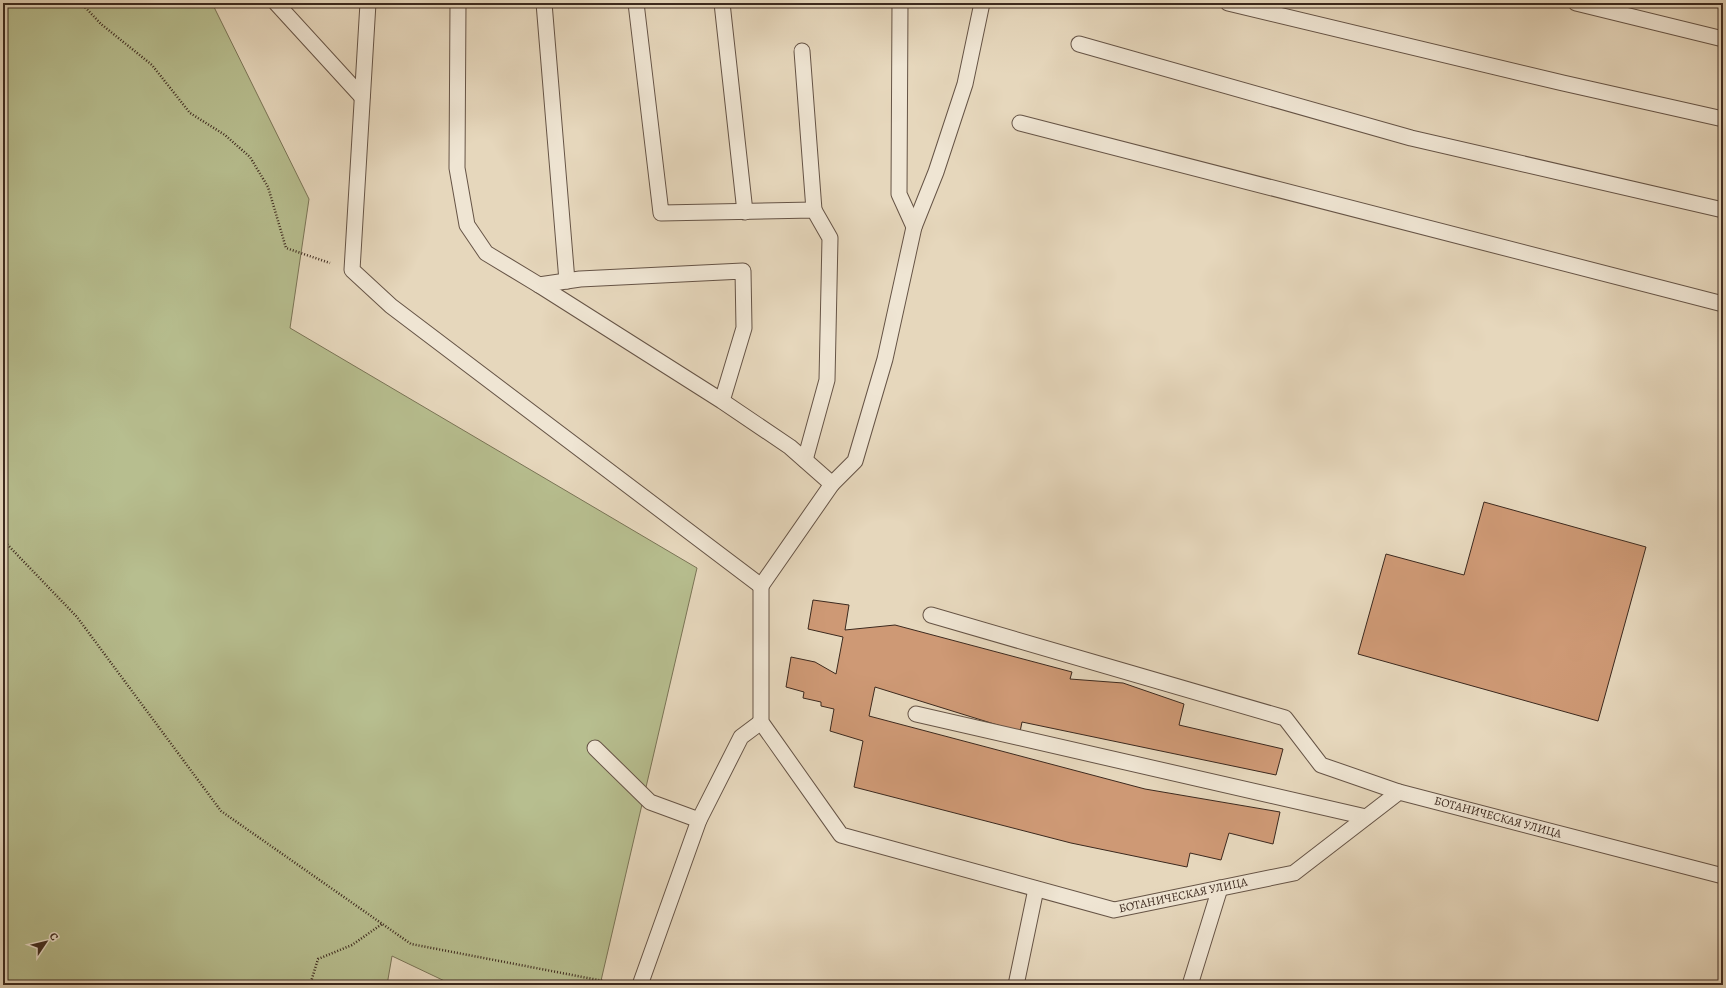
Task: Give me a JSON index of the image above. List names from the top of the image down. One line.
{"streets":{"lane":["БОТАНИЧЕСКАЯ УЛИЦА"]},"north":"top right"}
